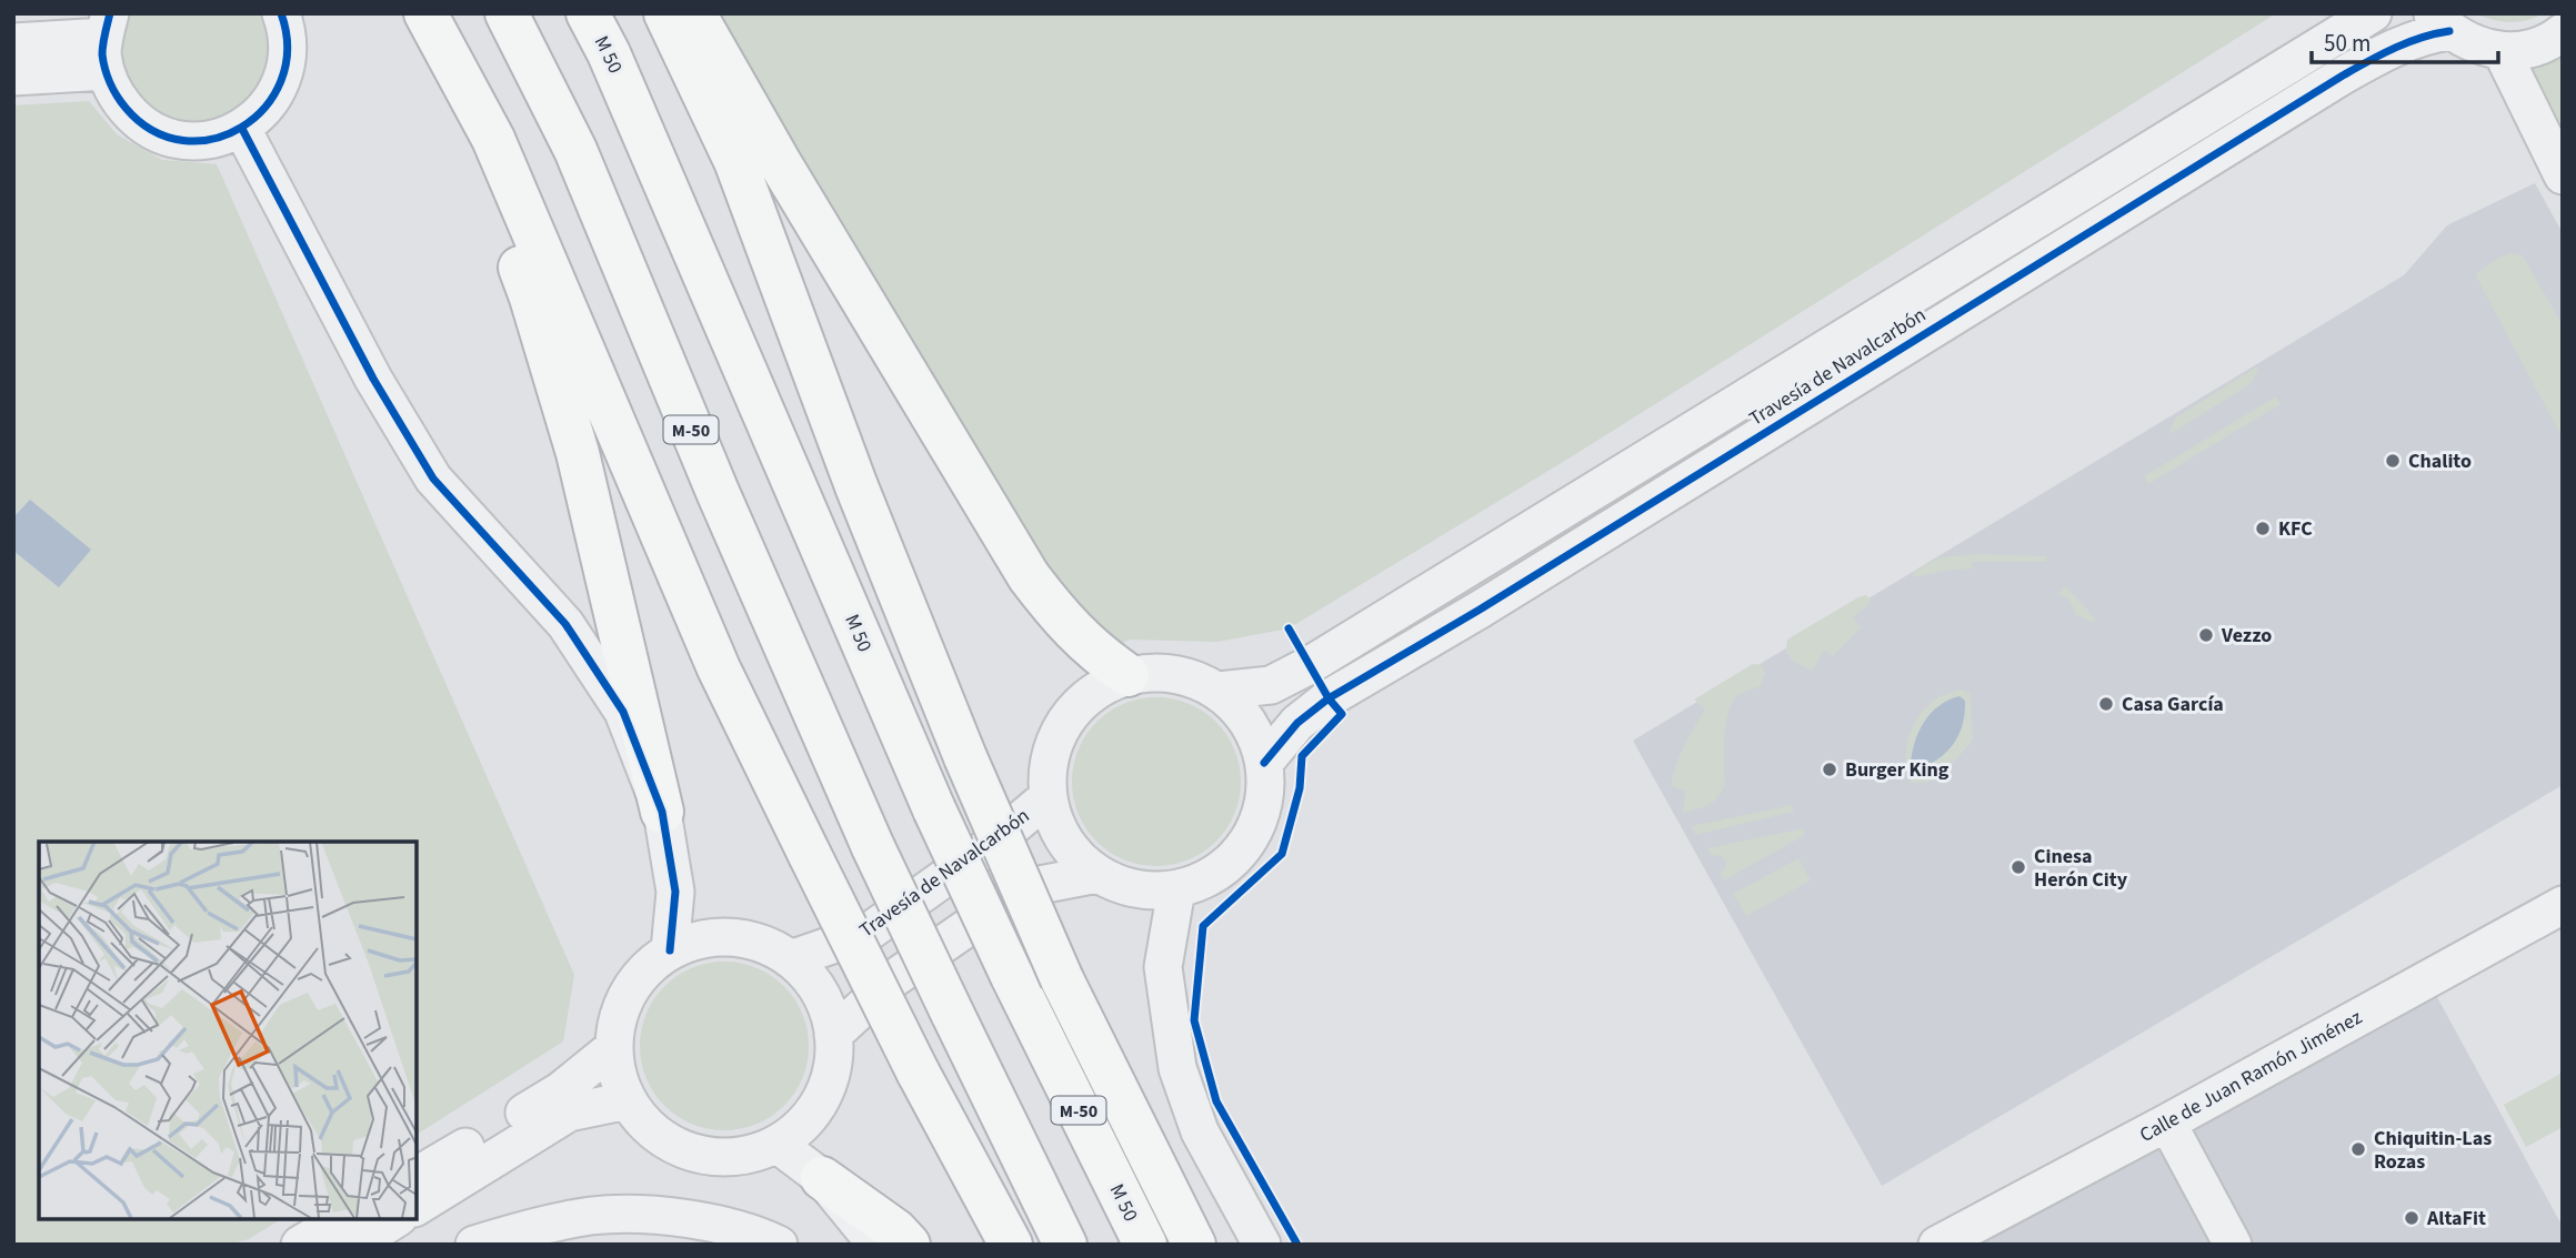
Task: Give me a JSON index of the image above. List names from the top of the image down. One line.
{"streets":{"highway":["M 50","M-50"],"street":["Travesía de Navalcarbón","Calle de Juan Ramón Jiménez"]},"places":["Chalito","KFC","Vezzo","Casa García","Burger King","Cinesa Herón City","Chiquitin-Las Rozas","AltaFit"],"scale_bar":"50 m"}
